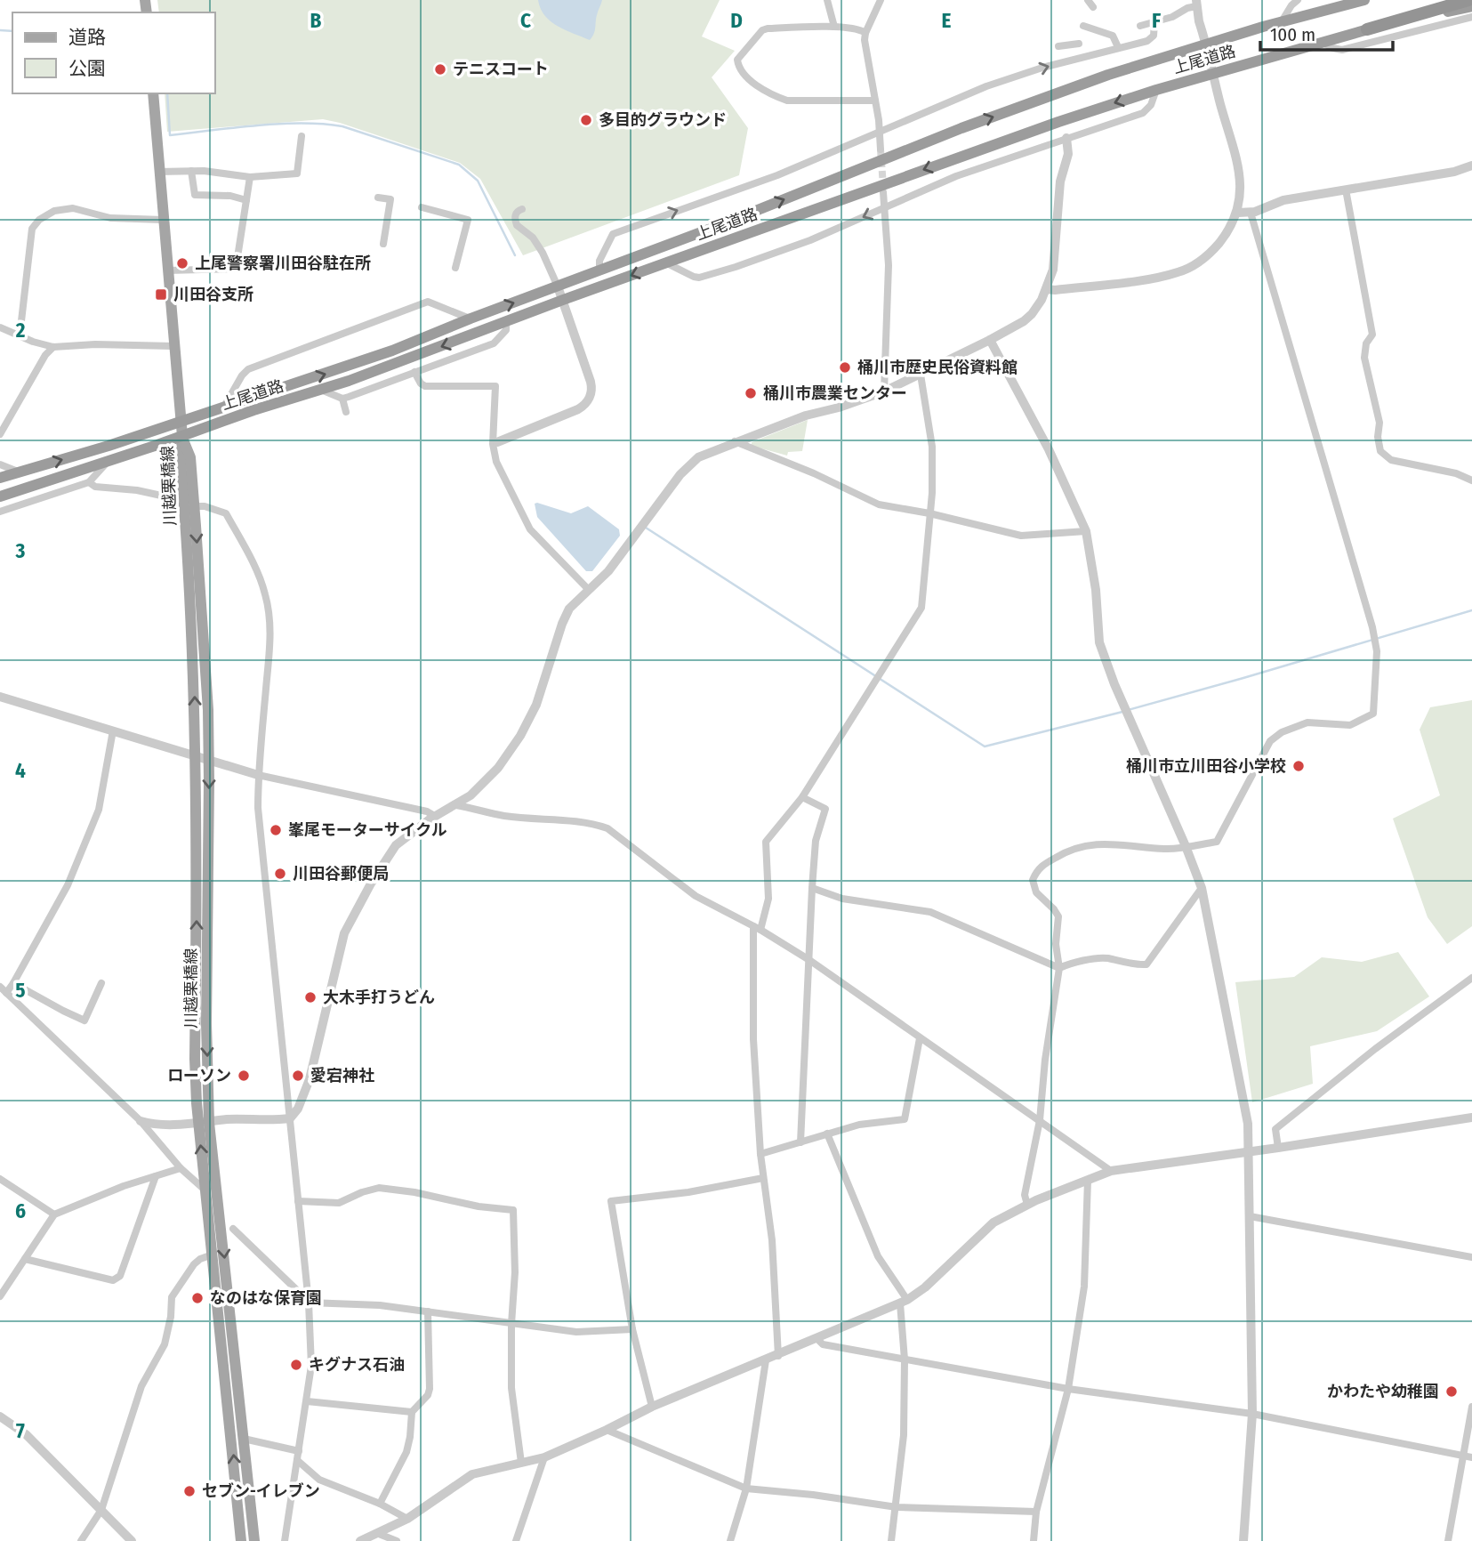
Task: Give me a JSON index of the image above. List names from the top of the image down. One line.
{"streets":{"highway":["上尾道路"],"main road":["川越栗橋線"]},"crossings":[["上尾道路","川越栗橋線"]],"places":{"other":["テニスコート","多目的グラウンド","上尾警察署川田谷駐在所","桶川市歴史民俗資料館","桶川市農業センター","桶川市立川田谷小学校","峯尾モーターサイクル","川田谷郵便局","大木手打うどん","ローソン","愛宕神社","なのはな保育園","キグナス石油","かわたや幼稚園","セブン-イレブン"],"transit":["川田谷支所"]},"legend":["道路","公園"],"scale_bar":"100 m","grid":{"columns":["B","C","D","E","F"],"rows":["2","3","4","5","6","7"]}}
